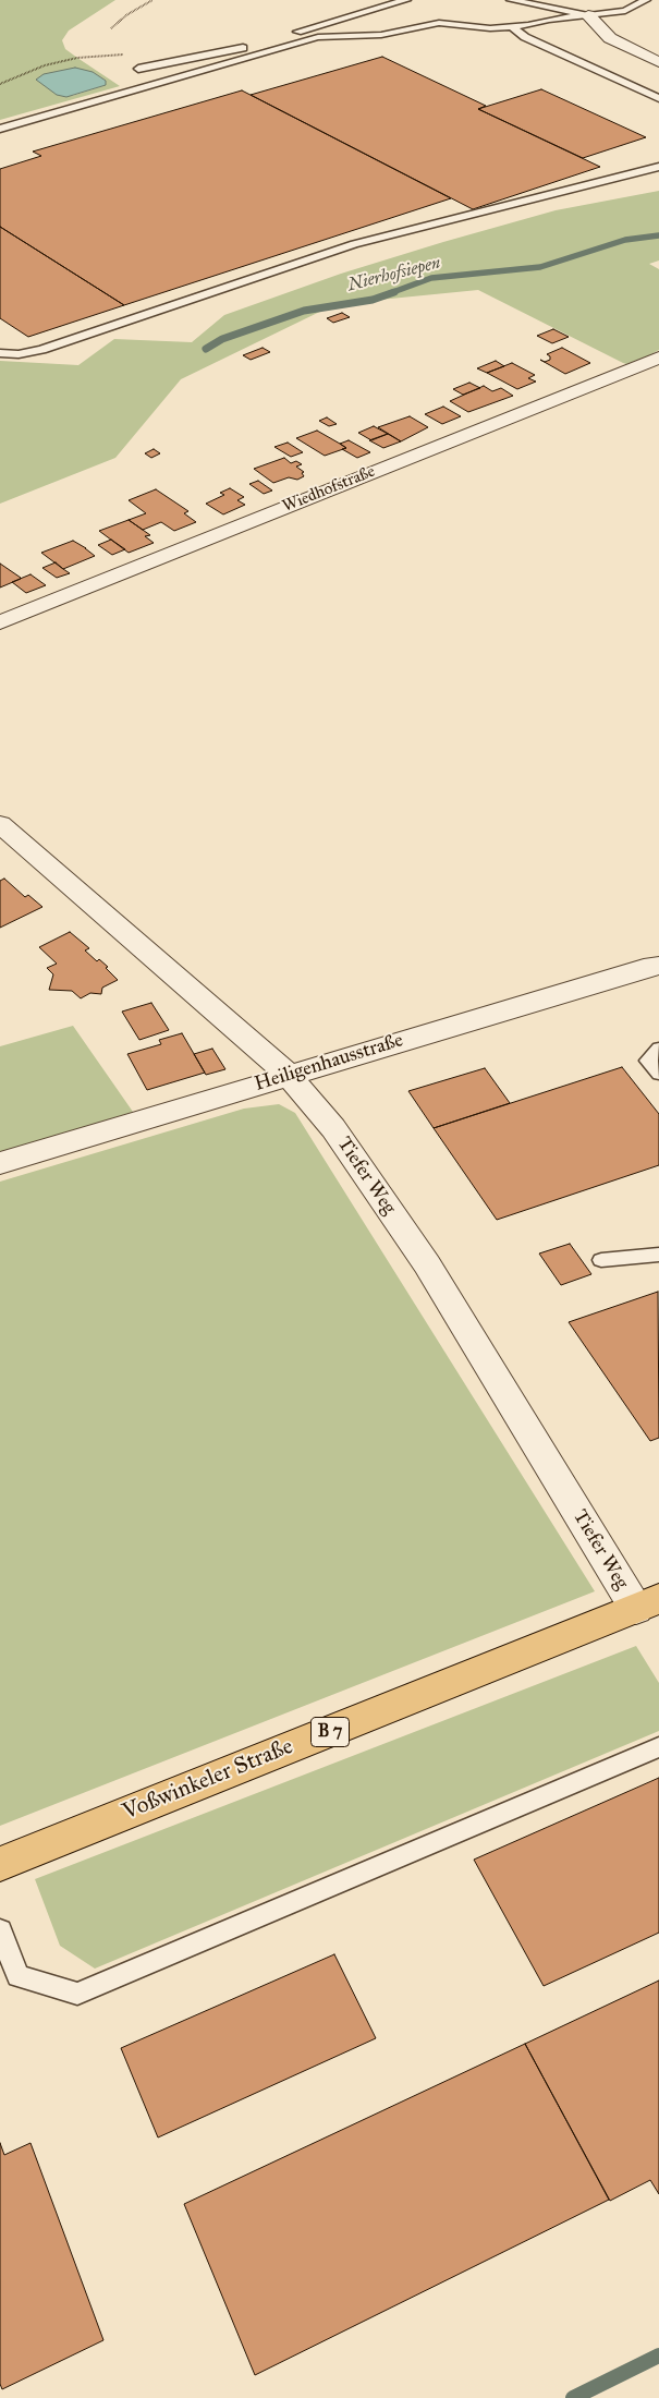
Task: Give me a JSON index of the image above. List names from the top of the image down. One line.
{"streets":{"main road":["B 7","Voßwinkeler Straße"],"street":["Wiedhofstraße","Heiligenhausstraße","Tiefer Weg"]},"crossings":[["Heiligenhausstraße","Tiefer Weg"],["Tiefer Weg","Voßwinkeler Straße"]],"water":["Nierhofsiepen"]}
